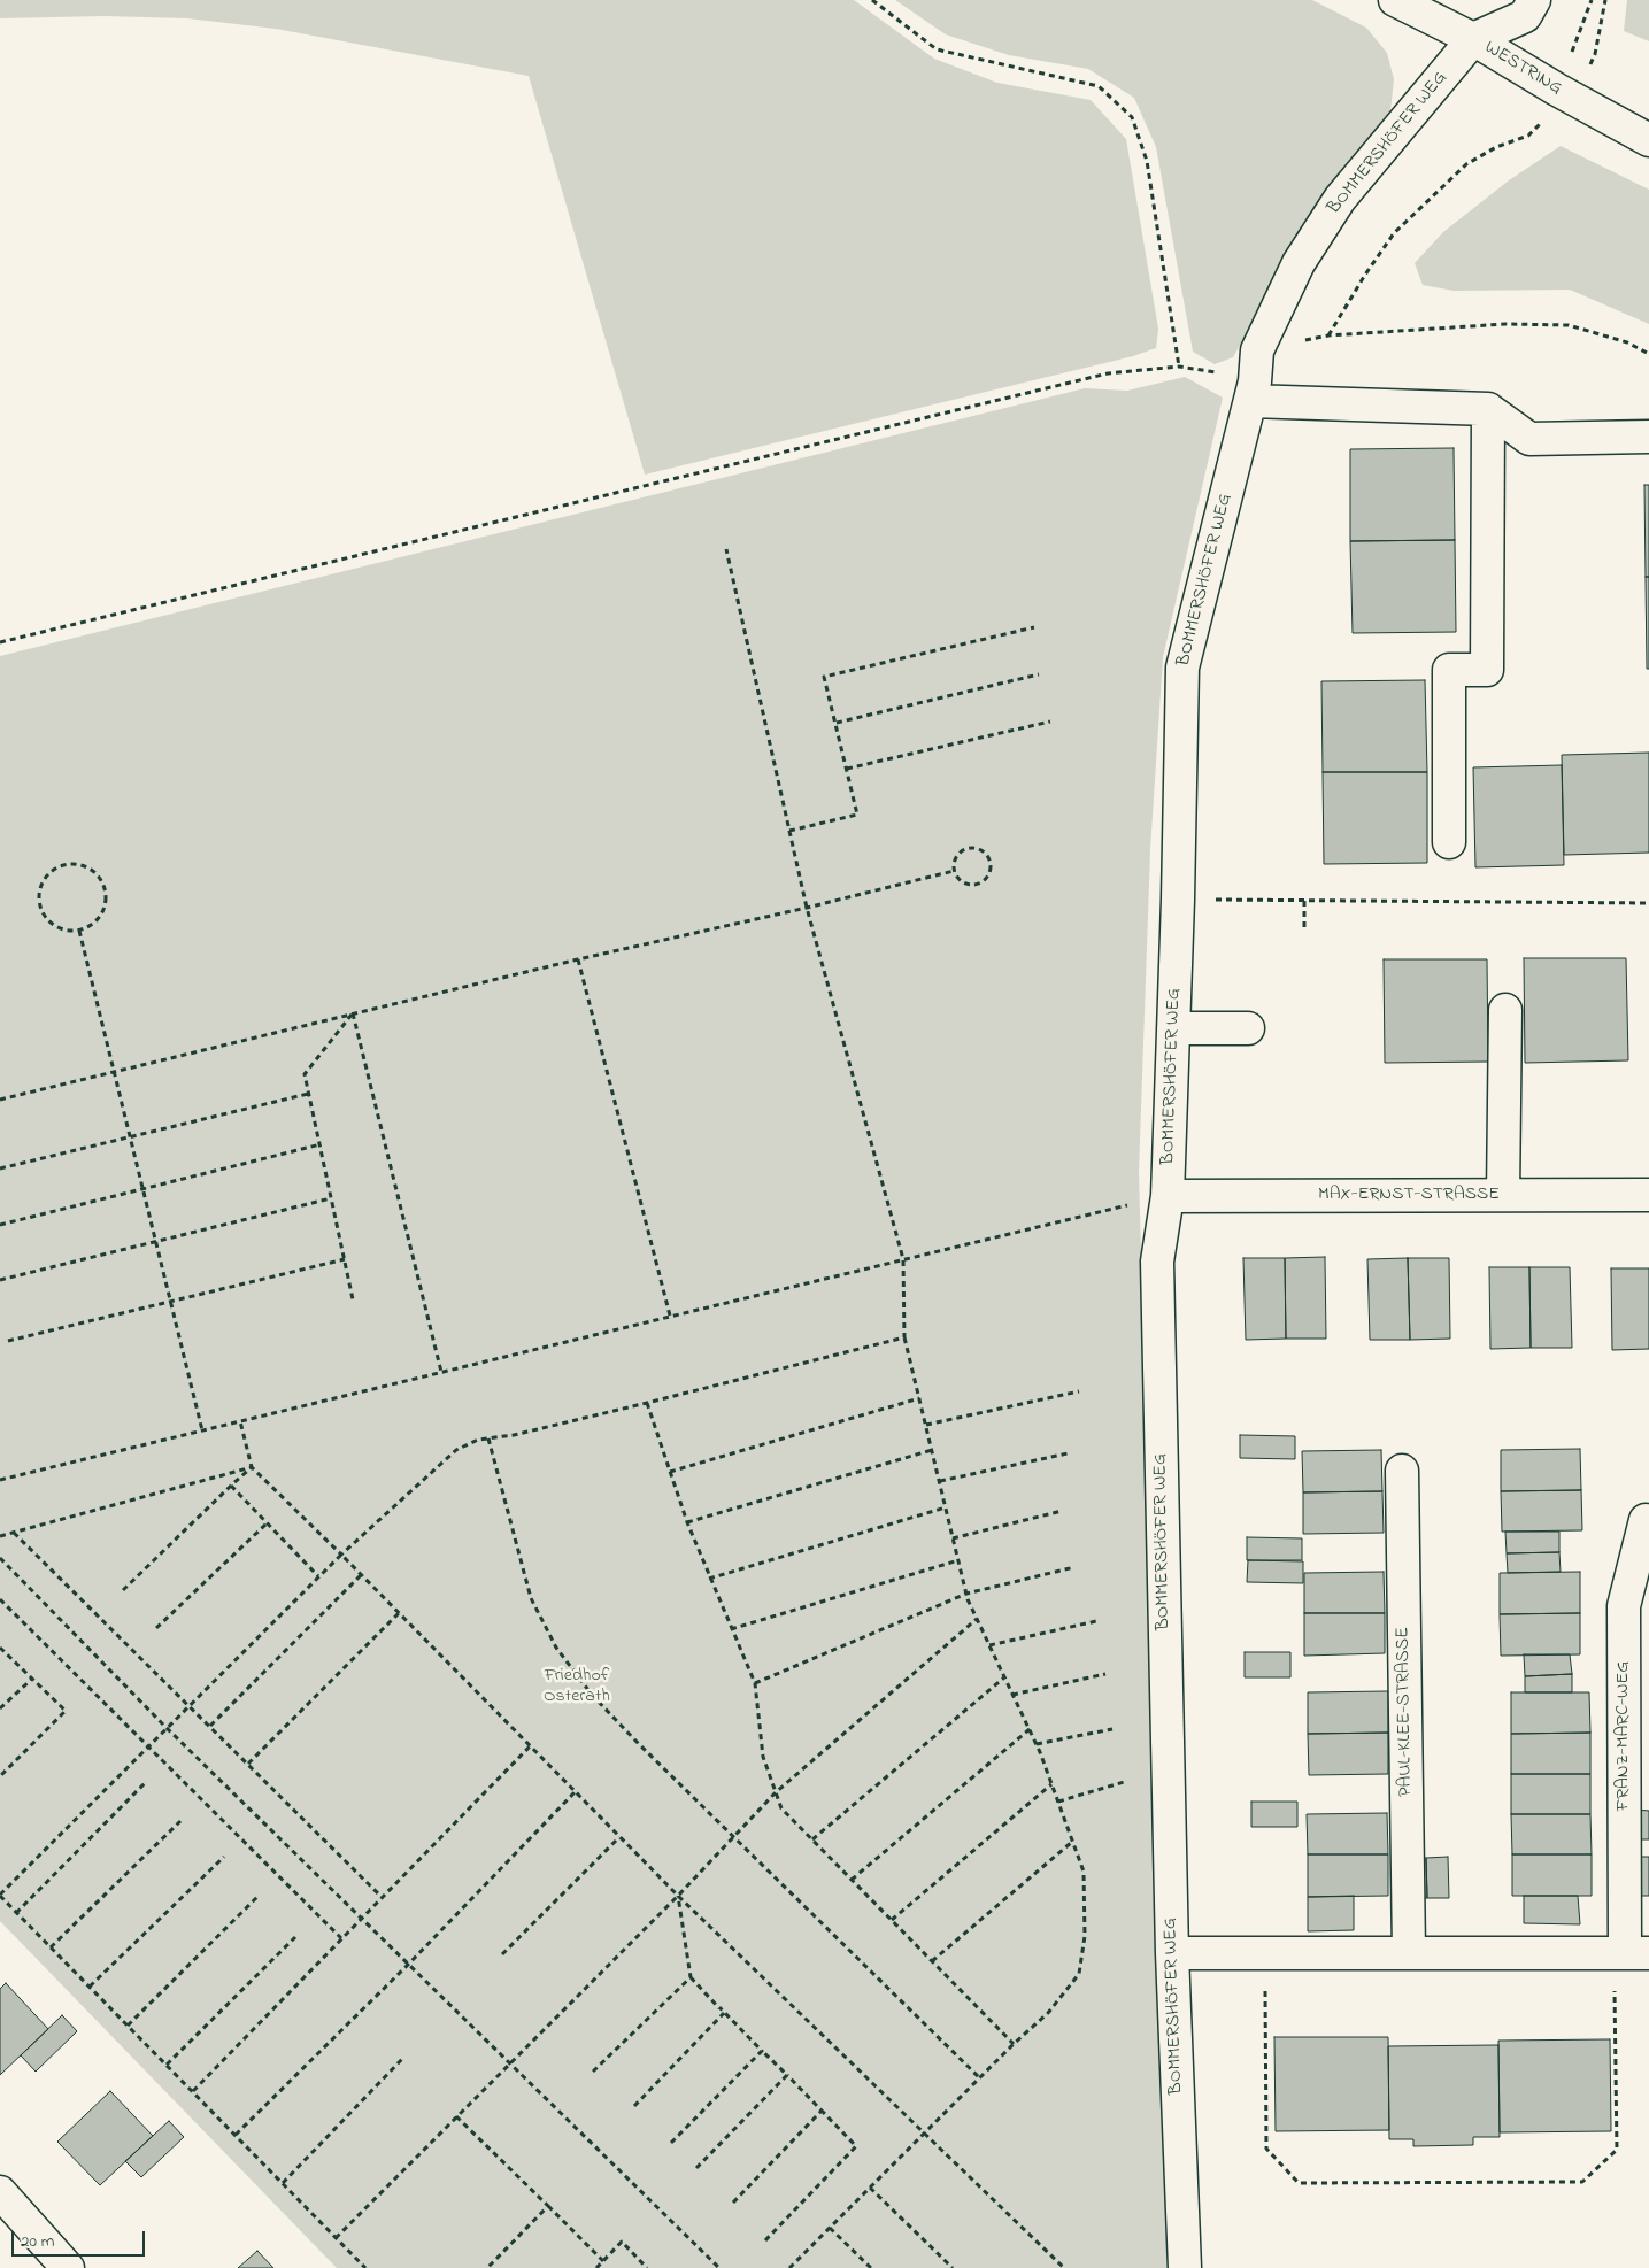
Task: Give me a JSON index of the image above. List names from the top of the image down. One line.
{"streets":{"street":["WESTRING","BOMMERSHÖFER WEG","MAX-ERNST-STRASSE","PAUL-KLEE-STRASSE","FRANZ-MARC-WEG"]},"crossings":[["WESTRING","BOMMERSHÖFER WEG"],["BOMMERSHÖFER WEG","MAX-ERNST-STRASSE"]],"parks":["Friedhof Osterath"],"scale_bar":"20 m"}
